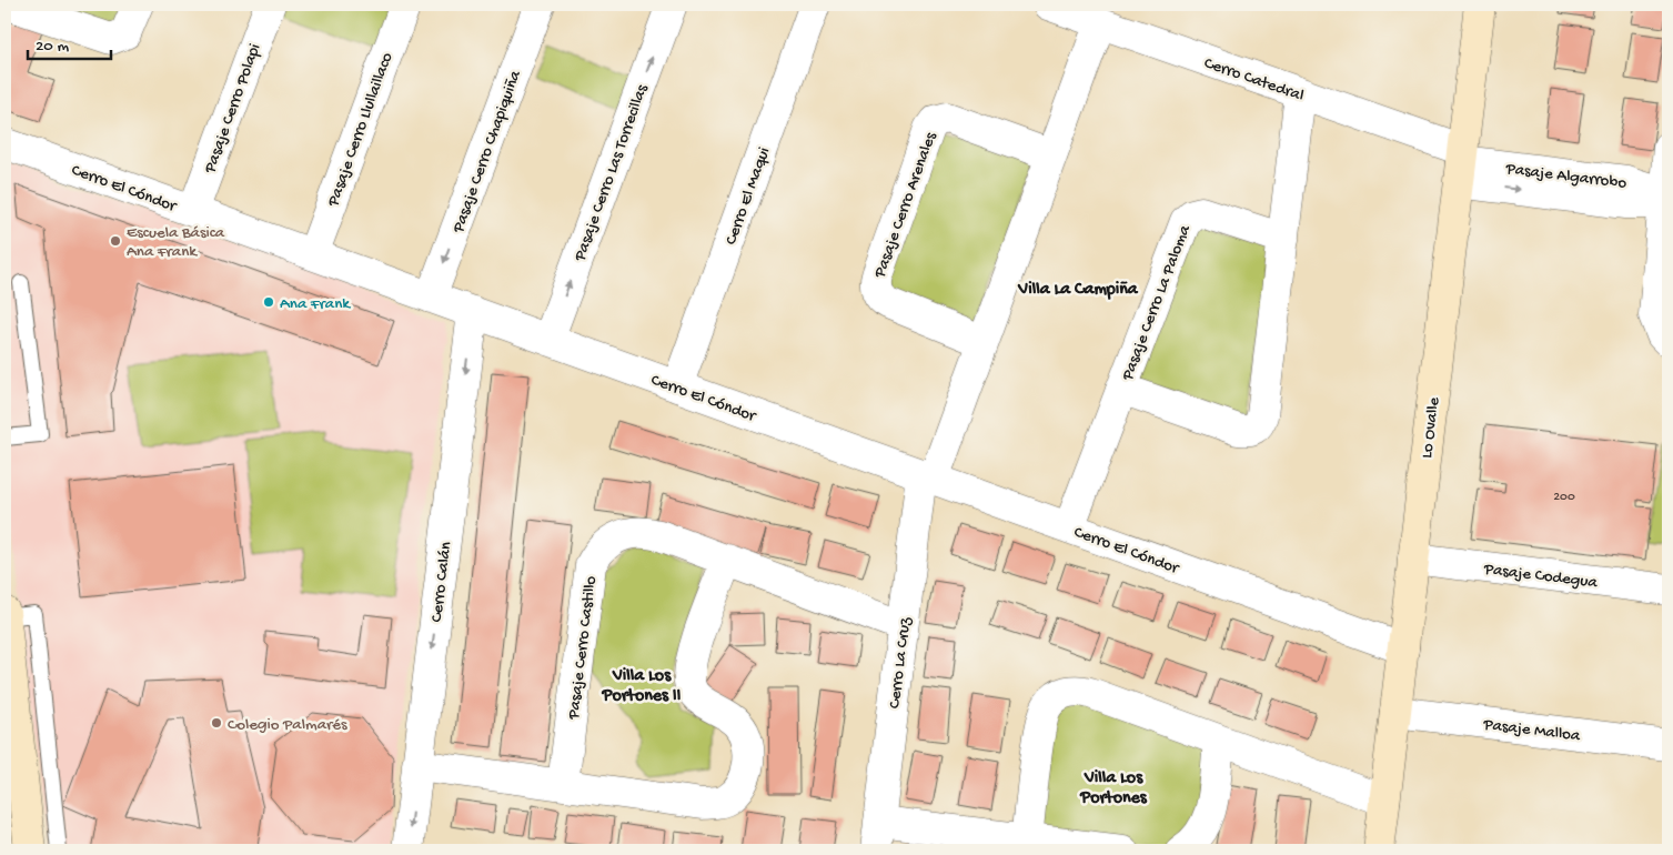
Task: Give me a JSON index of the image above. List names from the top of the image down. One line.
{"streets":{"street":["Cerro Catedral","Pasaje Cerro Polapi","Pasaje Cerro Llullaillaco","Pasaje Cerro Chapiquiña","Pasaje Cerro Las Torrecillas","Pasaje Algarrobo","Cerro El Cóndor","Cerro El Maqui","Pasaje Cerro Arenales","Pasaje Cerro La Paloma","Lo Ovalle","Pasaje Codegua","Cerro Calán","Pasaje Cerro Castillo","Cerro La Cruz","Pasaje Malloa"]},"crossings":[["Cerro Catedral","Pasaje Algarrobo"],["Cerro Catedral","Pasaje Cerro La Paloma"],["Cerro Catedral","Lo Ovalle"],["Pasaje Cerro Polapi","Cerro El Cóndor"],["Pasaje Cerro Llullaillaco","Cerro El Cóndor"],["Pasaje Cerro Chapiquiña","Cerro El Cóndor"],["Pasaje Cerro Las Torrecillas","Cerro El Cóndor"],["Pasaje Algarrobo","Lo Ovalle"],["Cerro El Cóndor","Cerro El Maqui"],["Cerro El Cóndor","Pasaje Cerro La Paloma"],["Cerro El Cóndor","Lo Ovalle"],["Cerro El Cóndor","Cerro Calán"],["Cerro El Cóndor","Cerro La Cruz"],["Lo Ovalle","Pasaje Codegua"],["Lo Ovalle","Pasaje Malloa"],["Pasaje Cerro Castillo","Cerro La Cruz"]],"one_way":["Pasaje Cerro Chapiquiña","Pasaje Cerro Las Torrecillas","Cerro Calán"],"districts":["Villa La Campiña","Villa Los Portones II","Villa Los Portones"],"places":["Escuela Básica Ana Frank","Ana Frank","Colegio Palmarés"],"house_numbers":["200"],"scale_bar":"20 m"}
